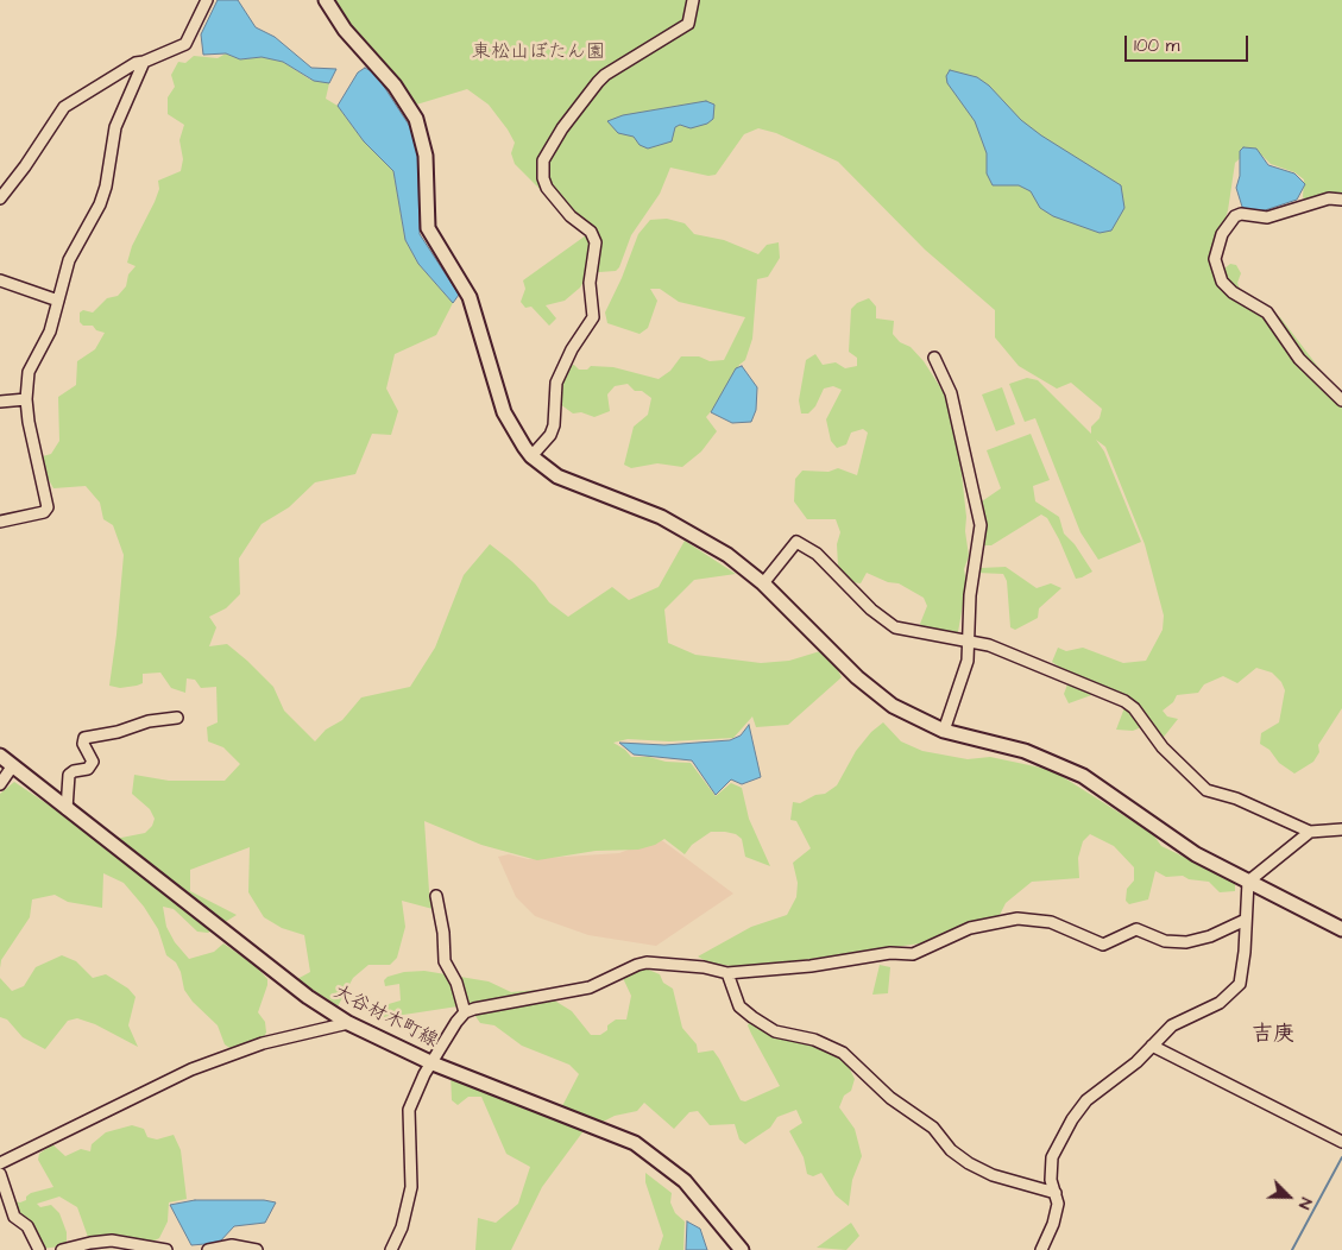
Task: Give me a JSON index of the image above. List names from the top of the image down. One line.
{"streets":{"street":["大谷材木町線"]},"districts":["吉庚"],"parks":["東松山ぼたん園"],"scale_bar":"100 m","north":"bottom right"}
